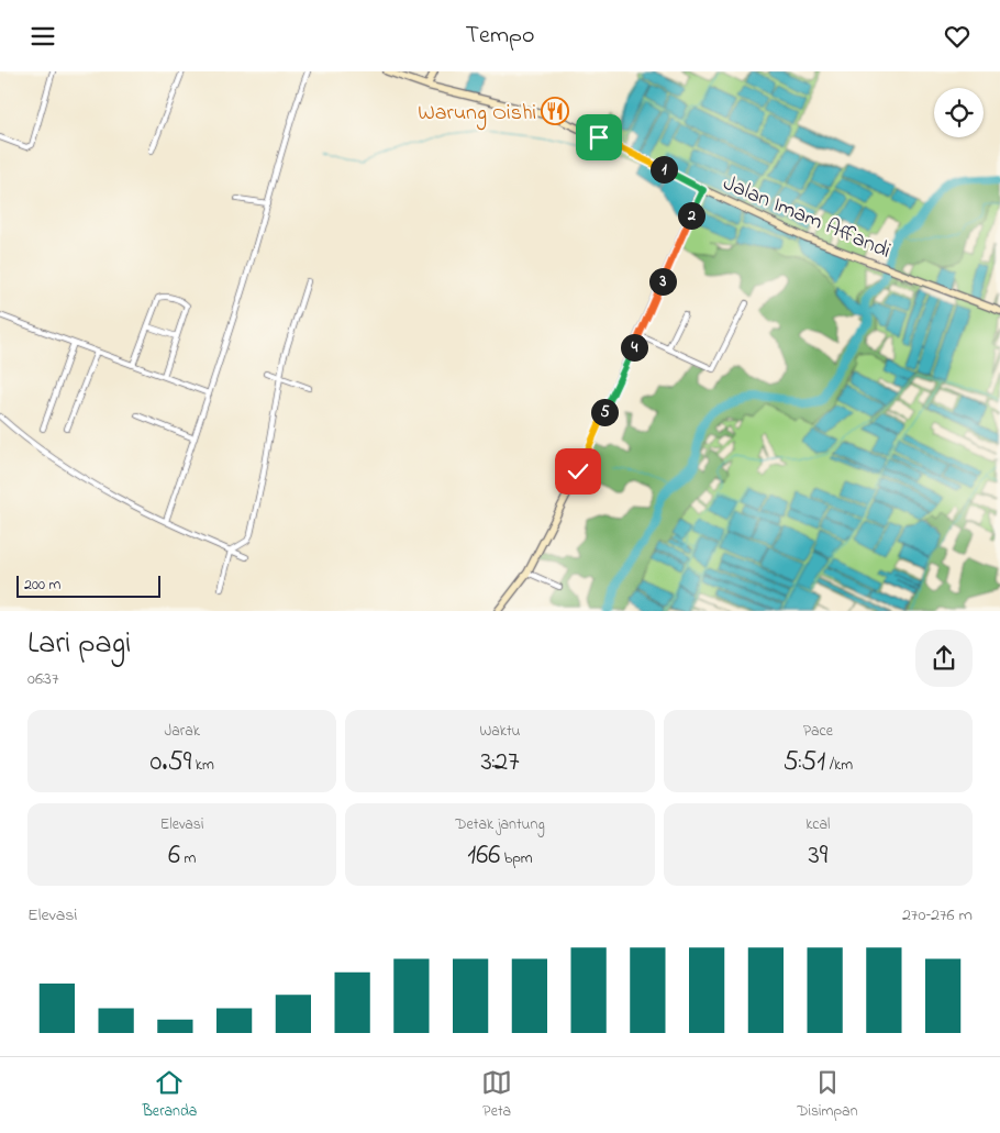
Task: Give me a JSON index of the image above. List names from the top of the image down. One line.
{"streets":{"street":["Jalan Imam Affandi"]},"places":{"restaurant":["Warung Oishi"]},"scale_bar":"200 m","page":{"header":"Tempo","pins":["1","2","3","4","5"],"scale":"200 m","heading":["Lari pagi","06:37"],"stats":[["Jarak","0.59 km"],["Waktu","3:27"],["Pace","5:51 /km"],["Elevasi","6 m"],["Detak jantung","166 bpm"],["kcal","39"]],"chart":["Elevasi","270–276 m"],"tabs":["Beranda","Peta","Disimpan"]}}
